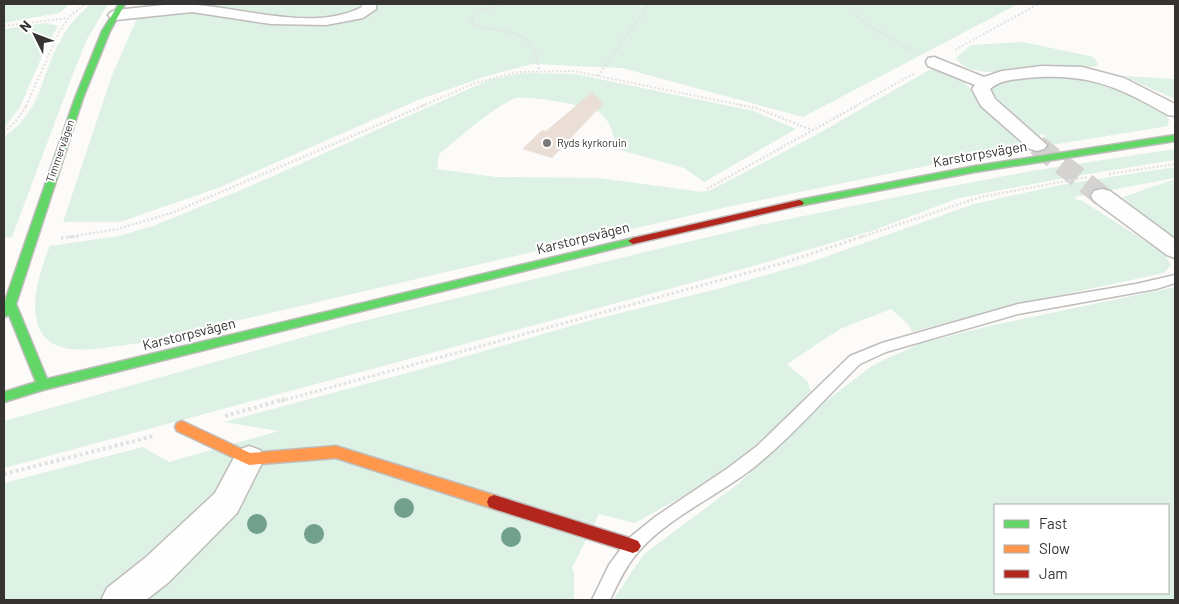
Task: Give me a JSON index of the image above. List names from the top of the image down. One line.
{"streets":{"main road":["Timmervägen","Karstorpsvägen"]},"crossings":[["Timmervägen","Karstorpsvägen"]],"places":["Ryds kyrkoruin"],"legend":["Fast","Slow","Jam"],"north":"top left"}
